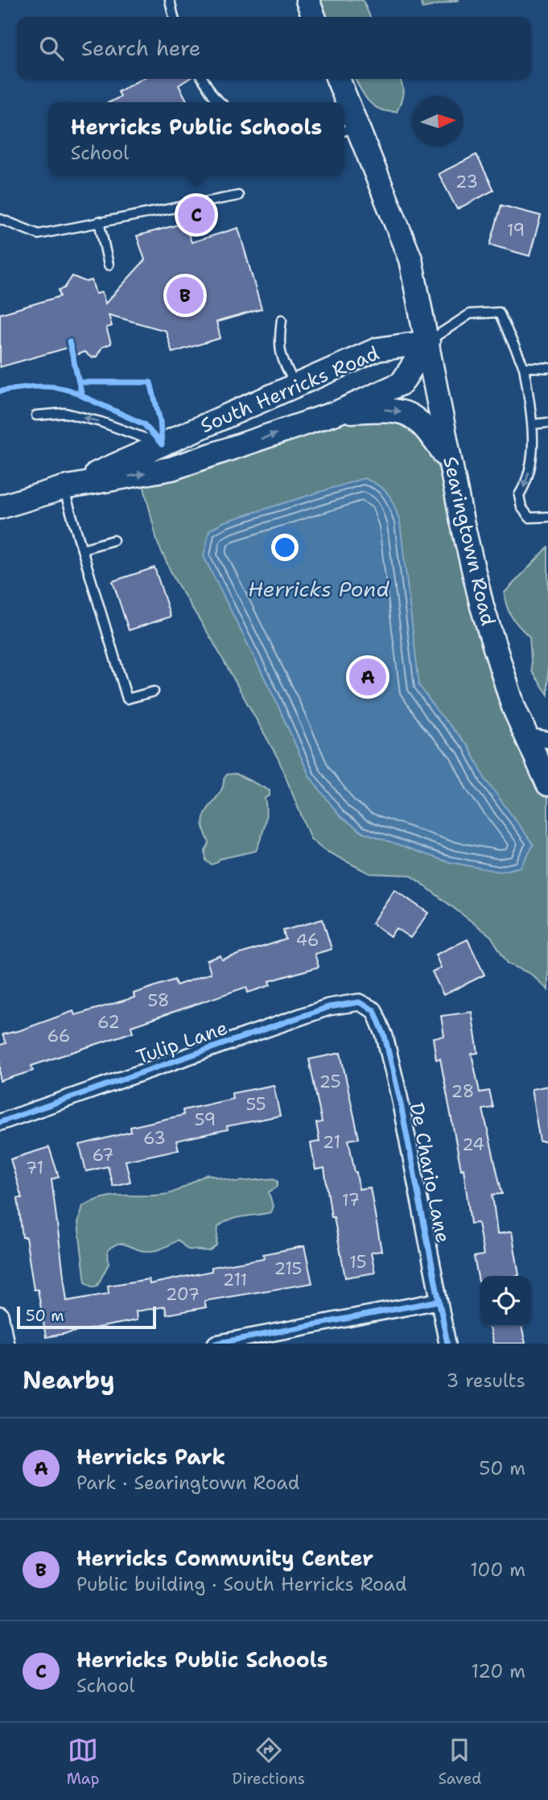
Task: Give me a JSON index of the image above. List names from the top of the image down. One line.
{"streets":{"main road":["South Herricks Road","Searingtown Road"],"street":["Tulip Lane","De Chario Lane"]},"crossings":[["South Herricks Road","Searingtown Road"],["Tulip Lane","De Chario Lane"]],"water":["Herricks Pond"],"house_numbers":["23","19","46","58","62","66","25","28","55","59","63","21","24","67","71","17","15","215","211","207"],"scale_bar":"50 m","north":"right","page":{"search":"Search here","popup":["Herricks Public Schools","School"],"pins":["C","B","A"],"scale":"50 m","heading":["Nearby","3 results"],"list":[{"mark":"A","name":"Herricks Park","note":"Park · Searingtown Road","value":"50 m"},{"mark":"B","name":"Herricks Community Center","note":"Public building · South Herricks Road","value":"100 m"},{"mark":"C","name":"Herricks Public Schools","note":"School","value":"120 m"}],"nav":["Map","Directions","Saved"]}}
